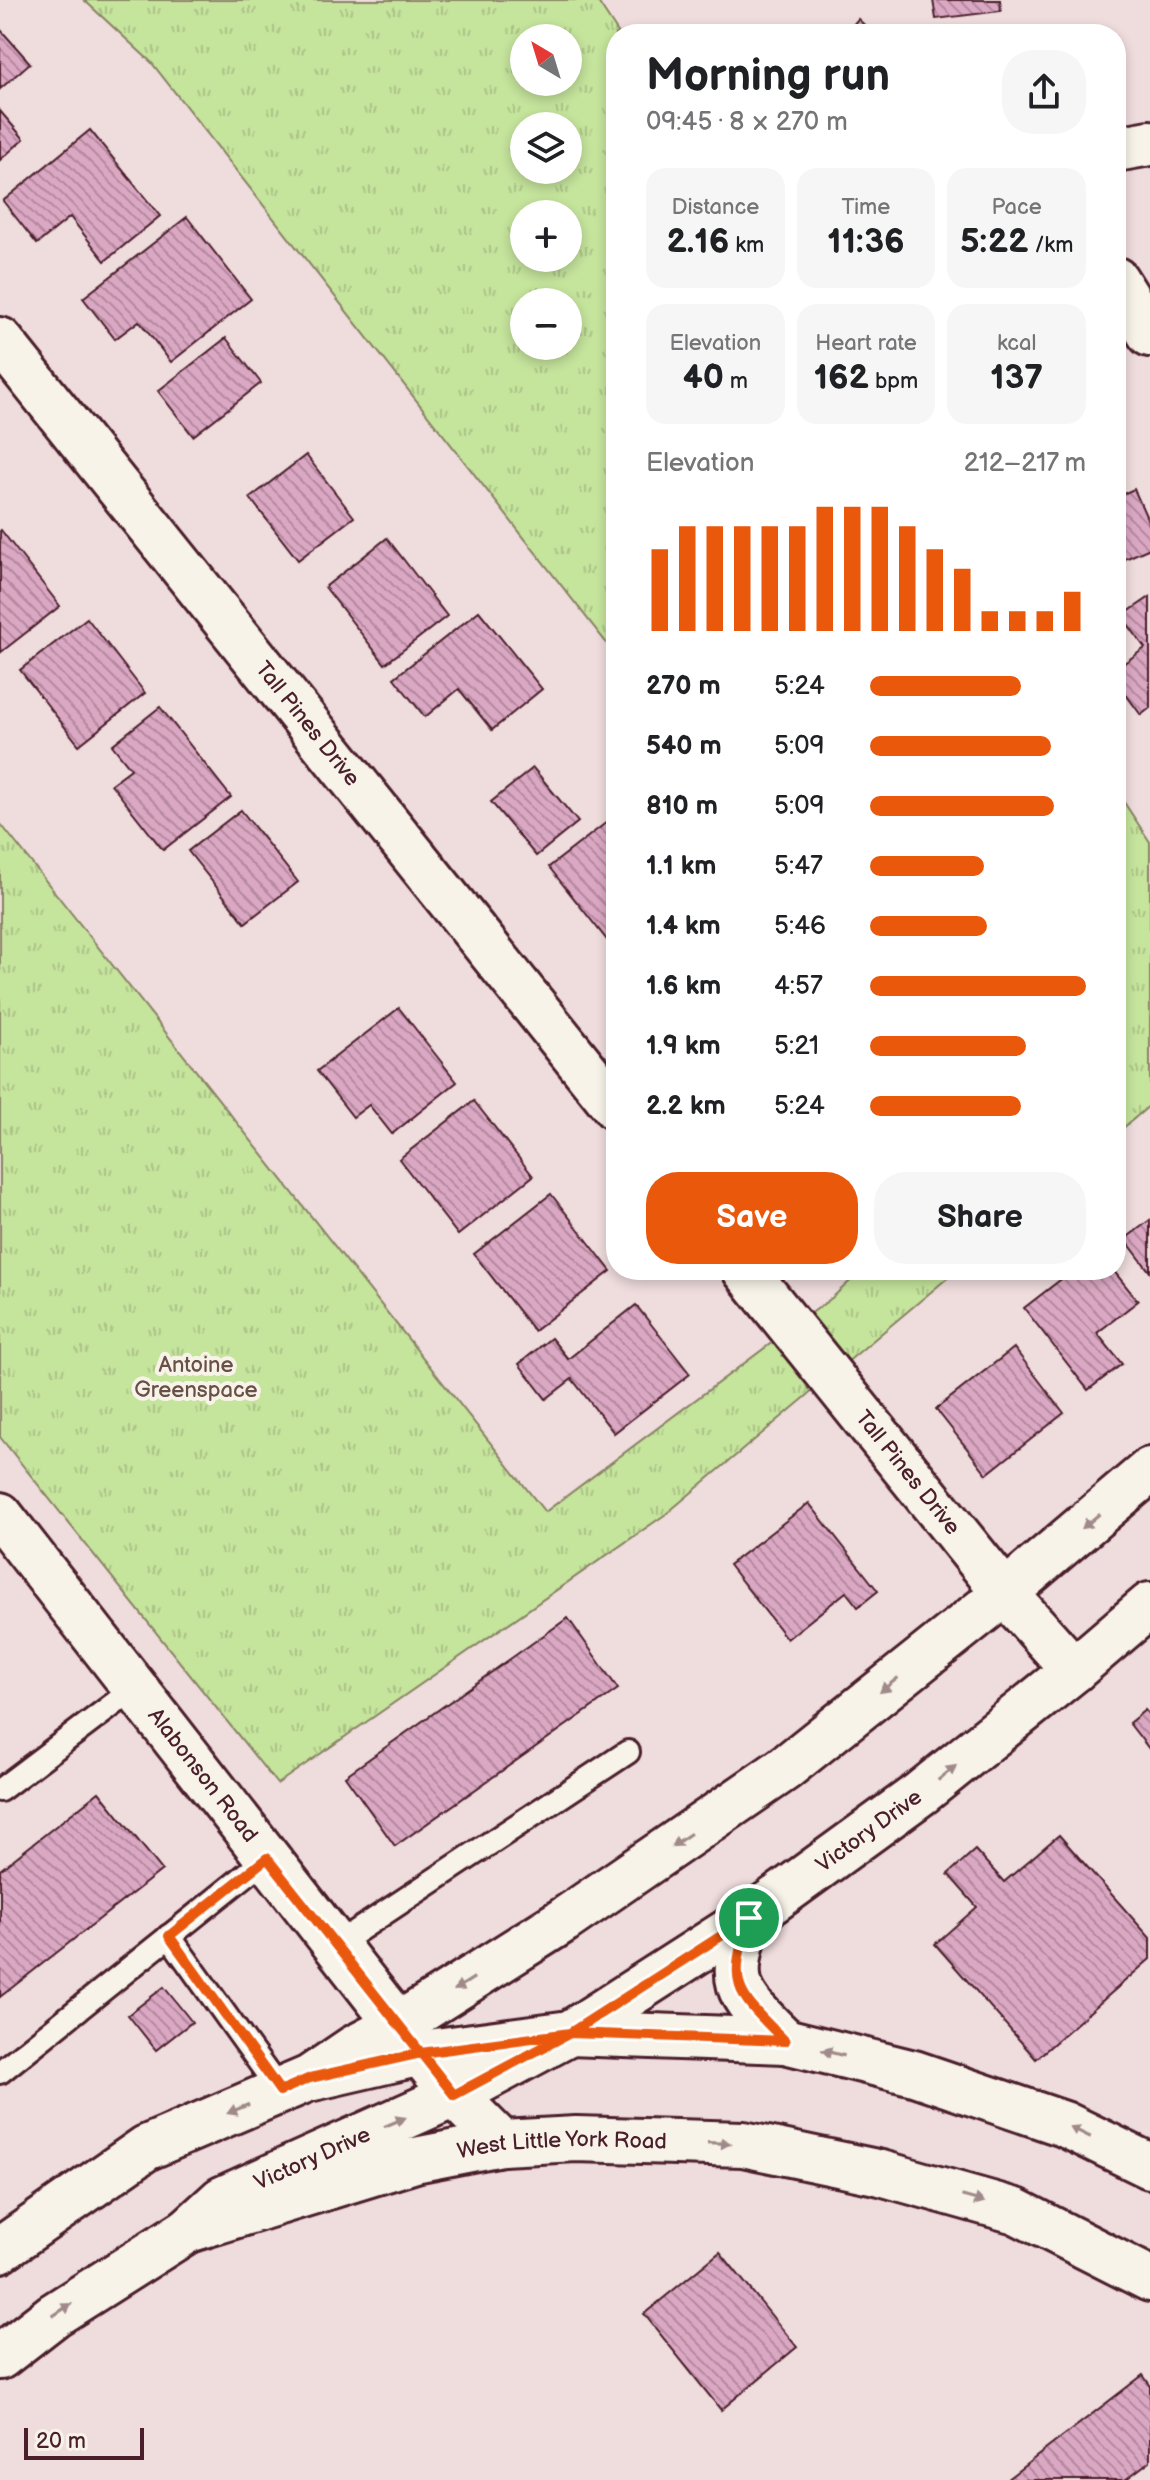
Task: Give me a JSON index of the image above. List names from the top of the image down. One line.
{"streets":{"street":["Tall Pines Drive","Alabonson Road","Victory Drive","West Little York Road"]},"crossings":[["Tall Pines Drive","Victory Drive"],["Alabonson Road","Victory Drive"],["Alabonson Road","West Little York Road"],["Victory Drive","West Little York Road"]],"parks":["Antoine Greenspace"],"scale_bar":"20 m","north":"top left","page":{"map_buttons":["+","−"],"heading":["Morning run","09:45 · 8 × 270 m"],"stats":[["Distance","2.16 km"],["Time","11:36"],["Pace","5:22 /km"],["Elevation","40 m"],["Heart rate","162 bpm"],["kcal","137"]],"chart":["Elevation","212–217 m"],"list":[{"name":"270 m","note":"5:24"},{"name":"540 m","note":"5:09"},{"name":"810 m","note":"5:09"},{"name":"1.1 km","note":"5:47"},{"name":"1.4 km","note":"5:46"},{"name":"1.6 km","note":"4:57"},{"name":"1.9 km","note":"5:21"},{"name":"2.2 km","note":"5:24"}],"buttons":["Save","Share"],"scale":"20 m"}}
